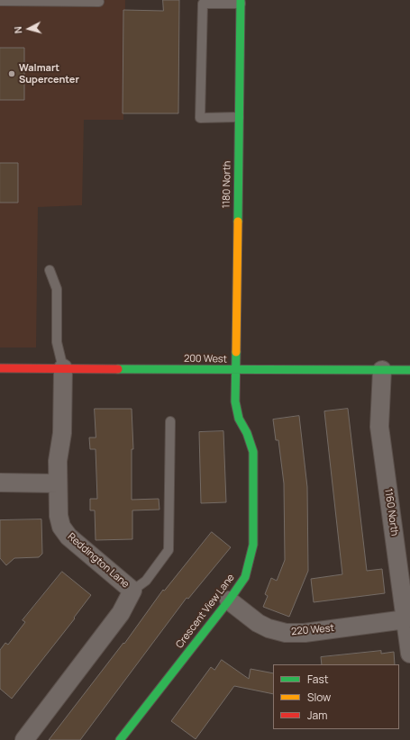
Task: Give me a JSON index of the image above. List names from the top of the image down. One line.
{"streets":{"street":["1180 North","200 West","1160 North","Reddington Lane","Crescent View Lane","220 West"]},"crossings":[["1180 North","200 West"],["1180 North","Crescent View Lane"],["200 West","1160 North"],["200 West","Reddington Lane"],["200 West","Crescent View Lane"],["1160 North","220 West"],["Crescent View Lane","220 West"]],"places":["Walmart Supercenter"],"legend":["Fast","Slow","Jam"],"north":"left"}
